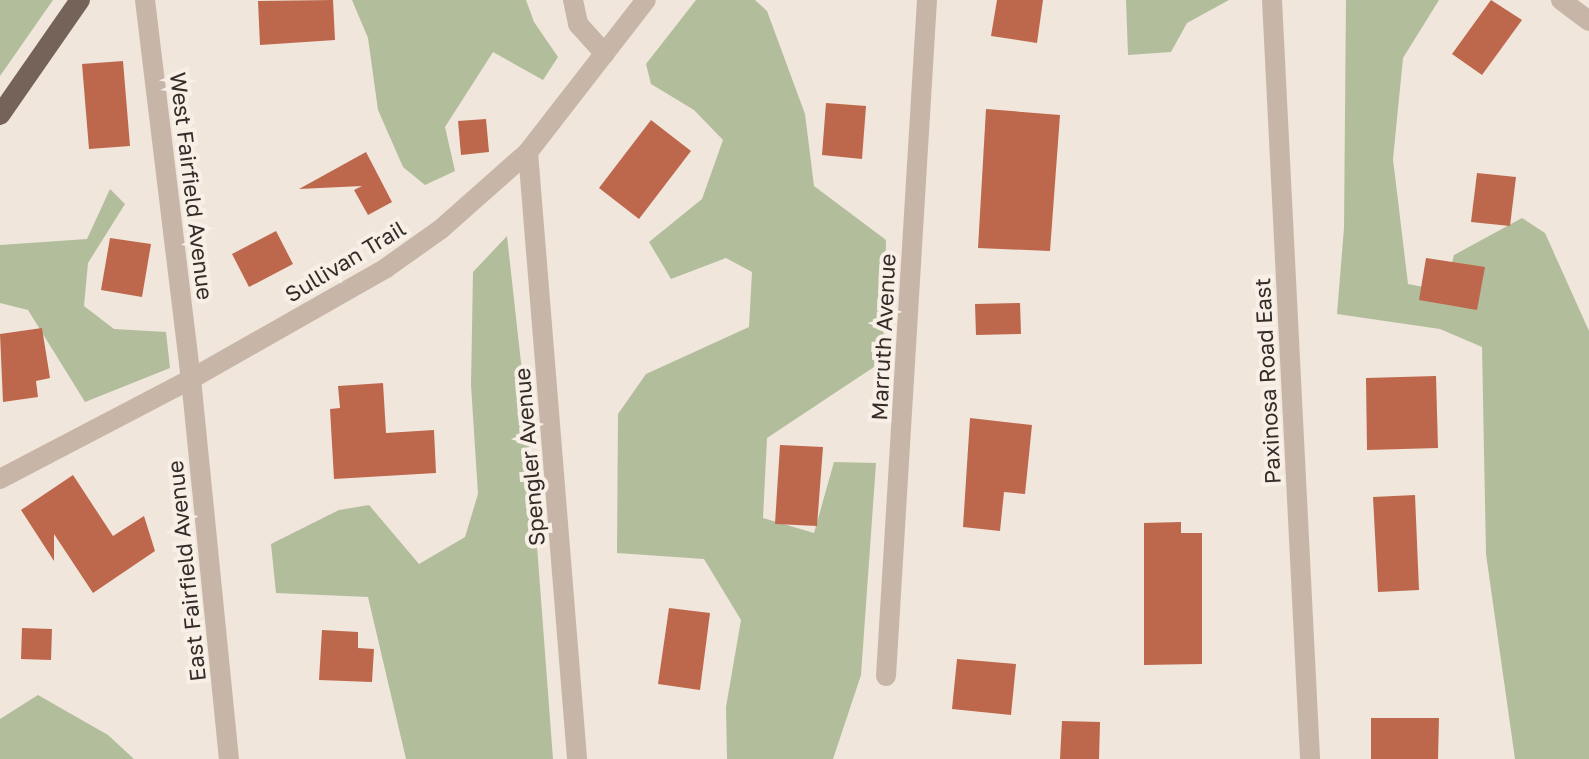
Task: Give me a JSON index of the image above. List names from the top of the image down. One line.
{"streets":{"street":["West Fairfield Avenue","Sullivan Trail","Marruth Avenue","Paxinosa Road East","Spengler Avenue","East Fairfield Avenue"]},"crossings":[["West Fairfield Avenue","Sullivan Trail"],["West Fairfield Avenue","East Fairfield Avenue"],["Sullivan Trail","Spengler Avenue"],["Sullivan Trail","East Fairfield Avenue"]]}
